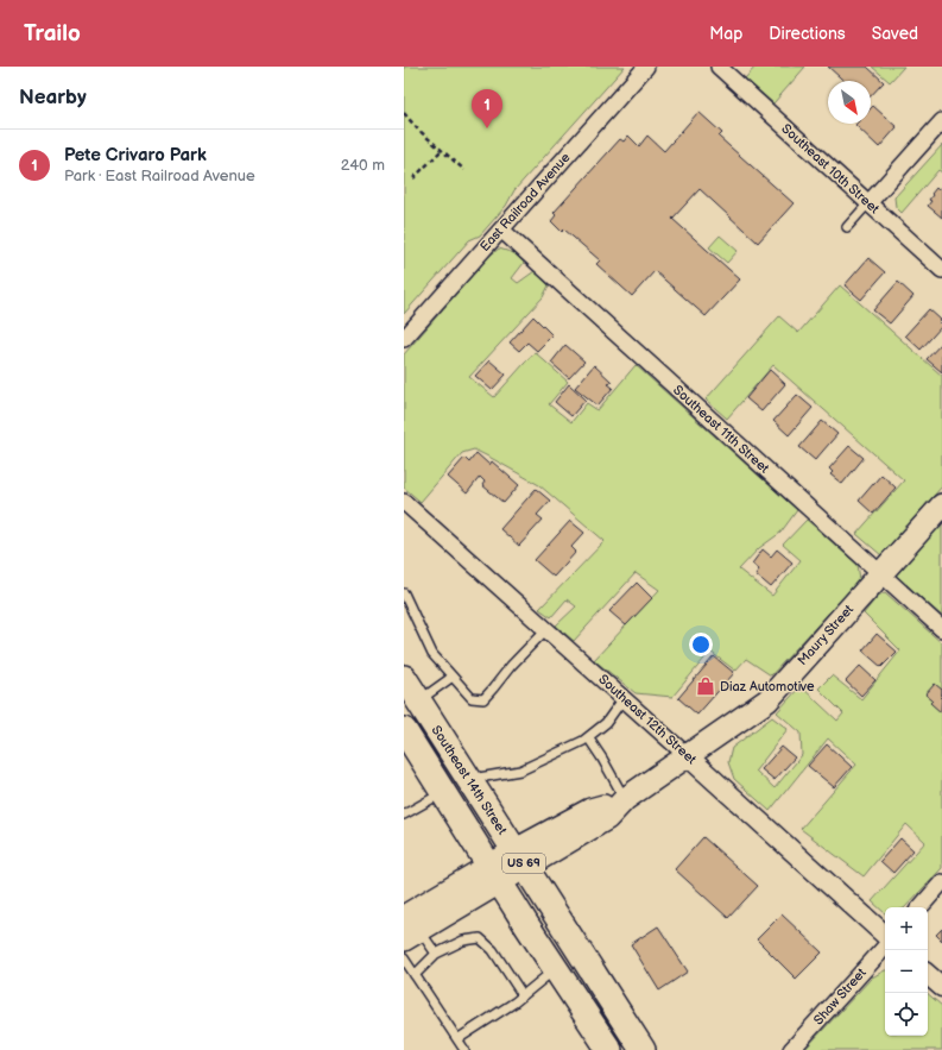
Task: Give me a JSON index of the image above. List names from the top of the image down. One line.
{"streets":{"main road":["Maury Street","Southeast 14th Street","US 69"],"street":["Southeast 10th Street","East Railroad Avenue","Southeast 11th Street","Southeast 12th Street","Shaw Street"]},"crossings":[["East Railroad Avenue","Southeast 11th Street"],["Southeast 11th Street","Maury Street"],["Maury Street","Southeast 12th Street"],["Maury Street","Southeast 14th Street"],["Maury Street","US 69"]],"places":{"shop":["Diaz Automotive"]},"north":"bottom right","page":{"header":"Trailo","nav":["Map","Directions","Saved"],"heading":"Nearby","pins":"1","list":[{"mark":"1","name":"Pete Crivaro Park","note":"Park · East Railroad Avenue","value":"240 m"}],"map_buttons":["+","−"]}}
